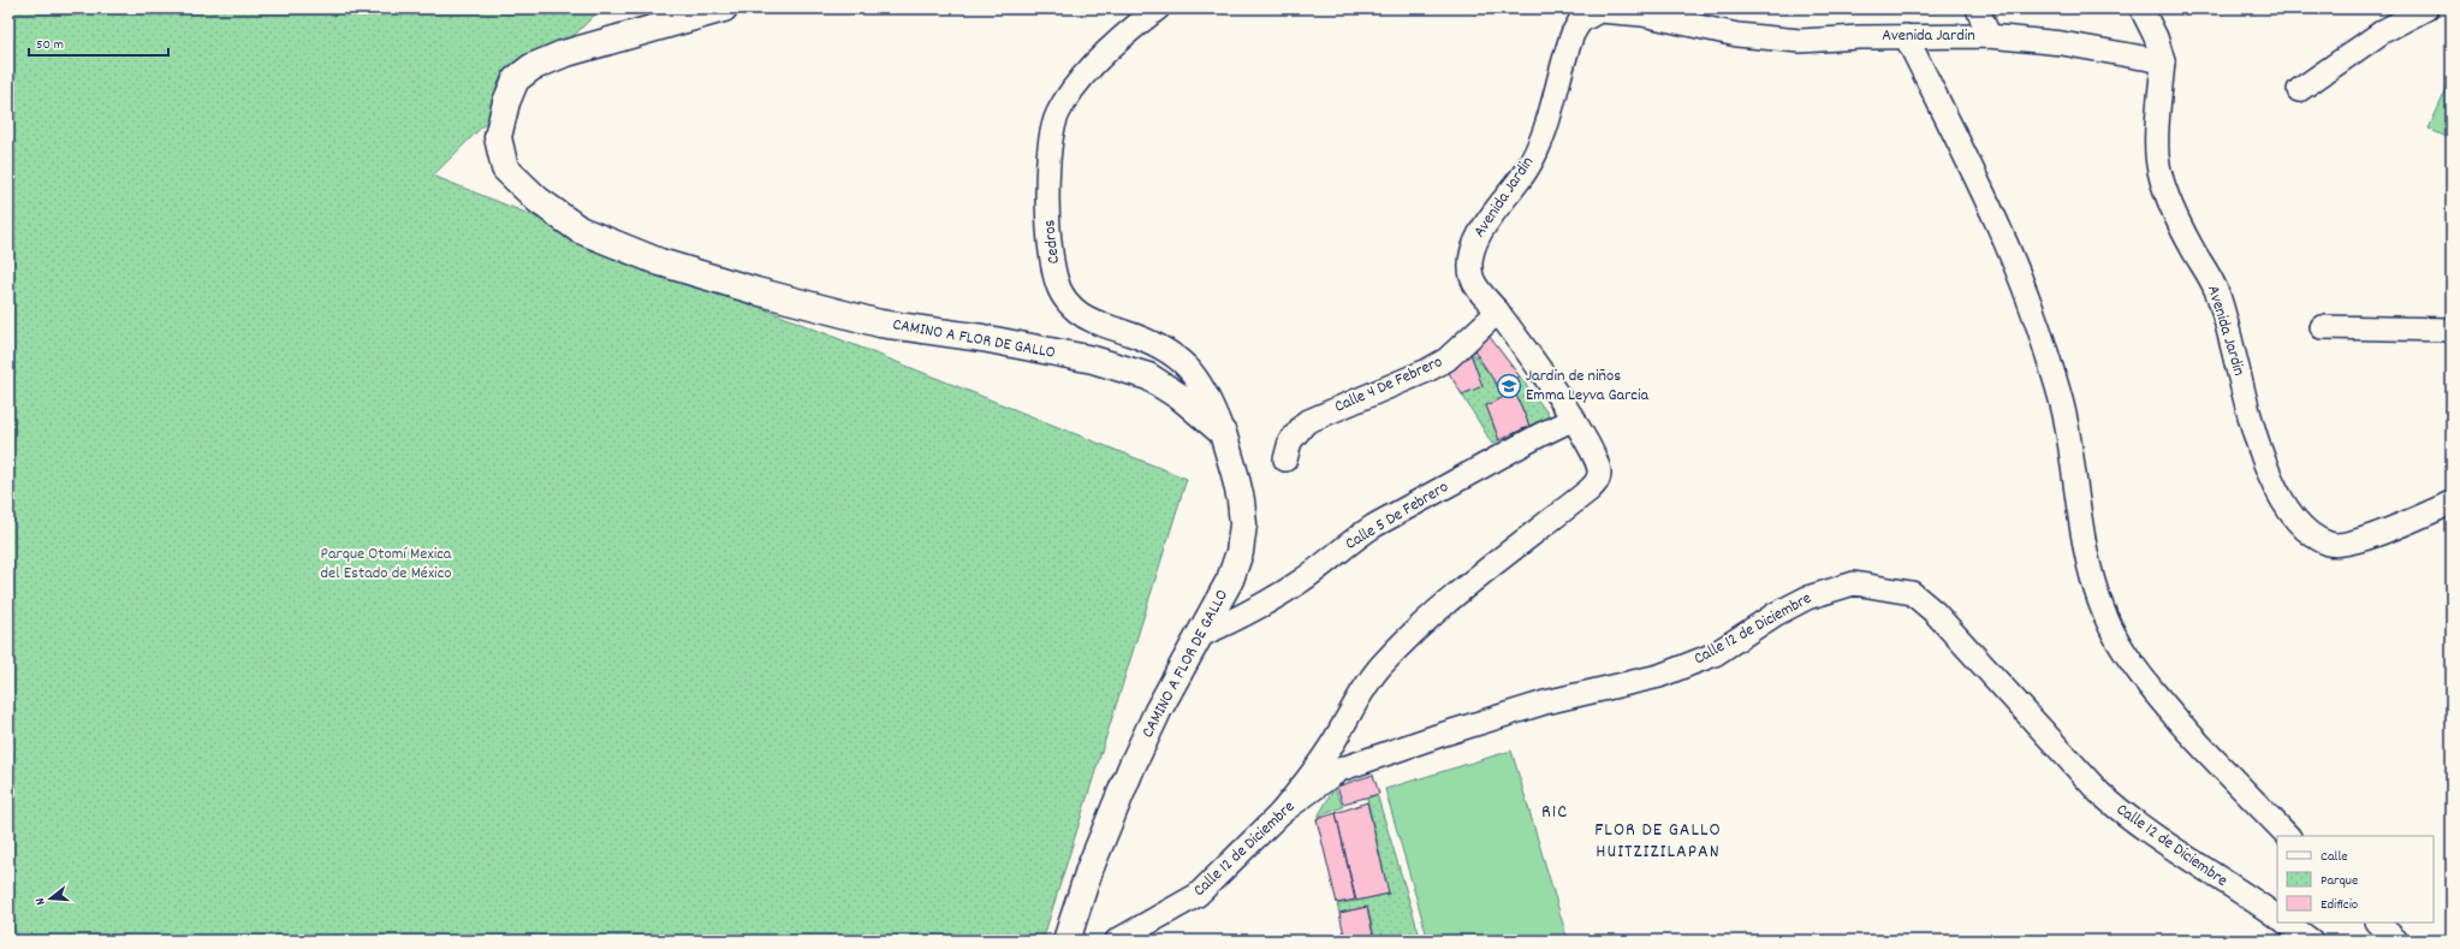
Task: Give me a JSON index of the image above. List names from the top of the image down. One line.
{"streets":{"street":["Avenida Jardin","Cedros","CAMINO A FLOR DE GALLO","Calle 4 De Febrero","Calle 5 De Febrero","Calle 12 de Diciembre"]},"crossings":[["Avenida Jardin","Calle 4 De Febrero"],["Avenida Jardin","Calle 5 De Febrero"],["Avenida Jardin","Calle 12 de Diciembre"],["Cedros","CAMINO A FLOR DE GALLO"],["CAMINO A FLOR DE GALLO","Calle 5 De Febrero"]],"districts":["R1C","FLOR DE GALLO HUITZIZILAPAN"],"parks":["Parque Otomí Mexica del Estado de México"],"places":{"school or university":["Jardin de niños Emma Leyva Garcia"]},"legend":["Calle","Parque","Edificio"],"scale_bar":"50 m","north":"left"}
